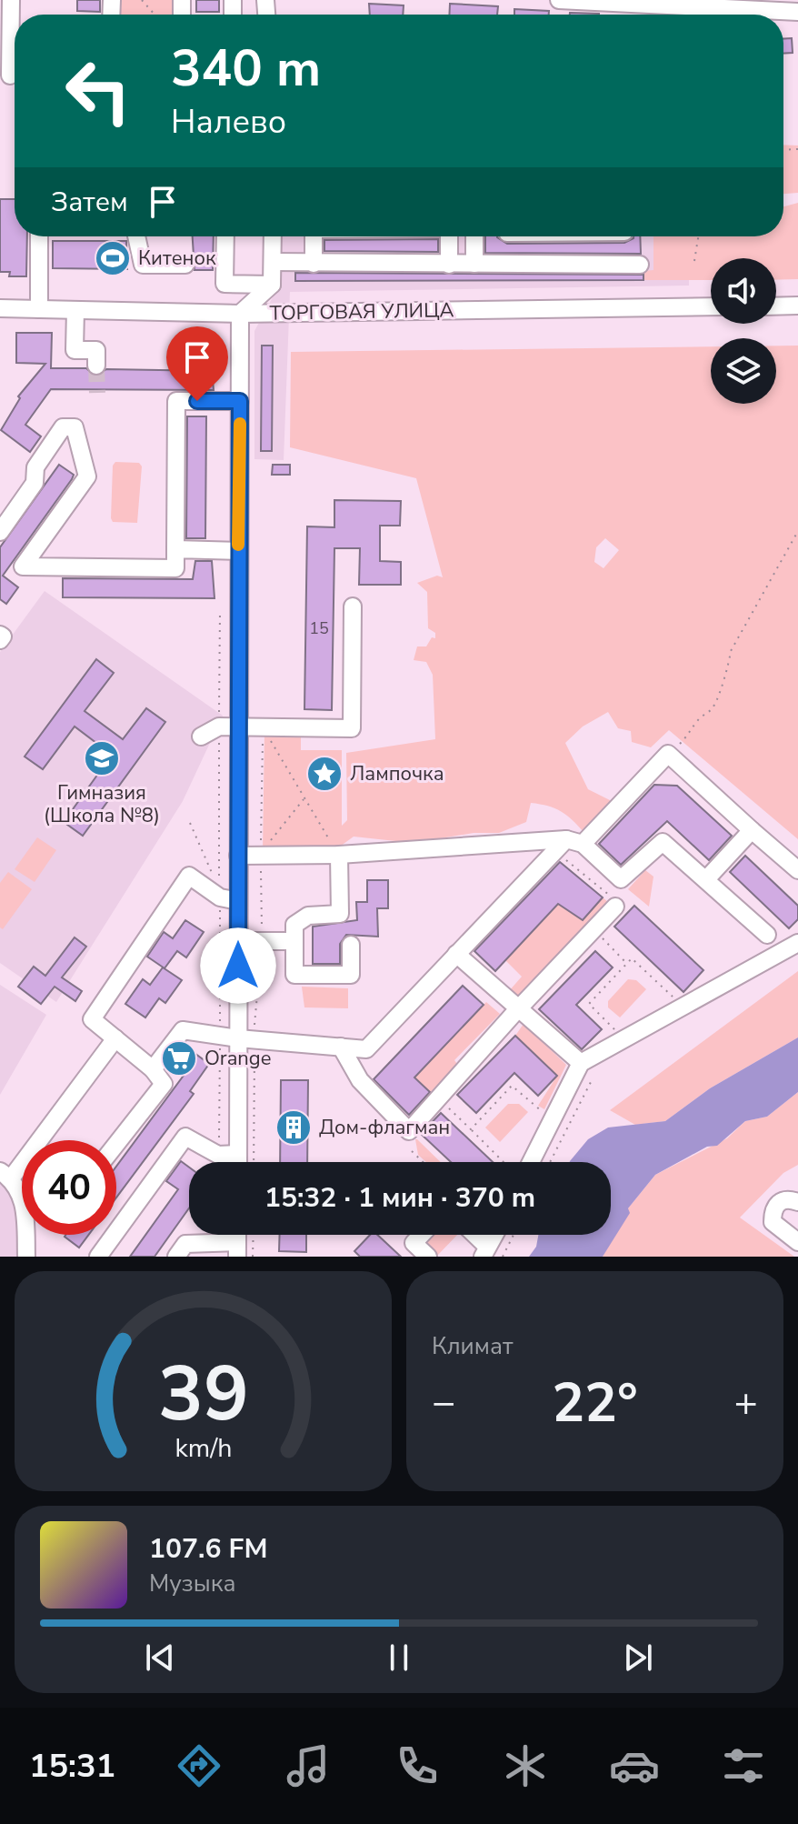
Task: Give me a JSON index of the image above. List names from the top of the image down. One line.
{"streets":{"street":["ТОРГОВАЯ УЛИЦА"]},"places":{"sports":["Китенок"],"school or university":["Гимназия (Школа №8)"],"place":["Лампочка"],"supermarket":["Orange"],"building":["Дом-флагман"]},"house_numbers":["15"],"page":{"turn":["340 m","Налево"],"then":"Затем","limit":"40","trip":"15:32 · 1 мин · 370 m","tile":"Климат","heat":["−","22°","+"],"song":["107.6 FM","Музыка"],"tabs":"15:31","gauge":["39","km/h"]}}
